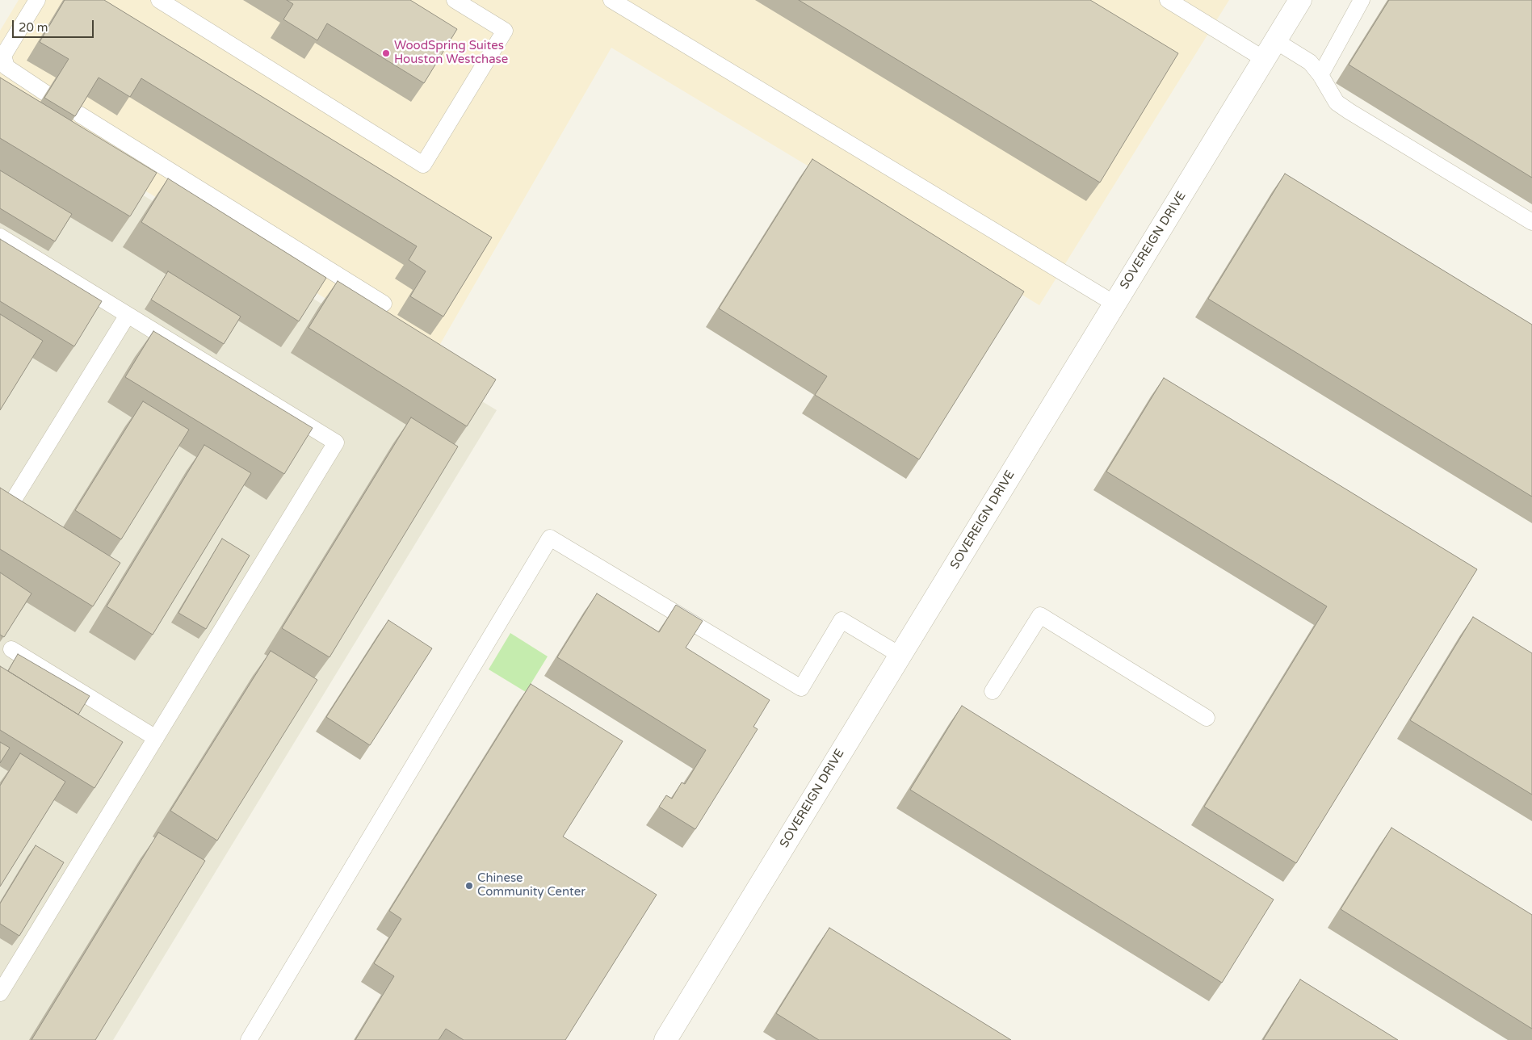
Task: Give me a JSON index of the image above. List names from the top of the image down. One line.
{"streets":{"street":["SOVEREIGN DRIVE"]},"places":["WoodSpring Suites Houston Westchase","Chinese Community Center"],"scale_bar":"20 m"}
